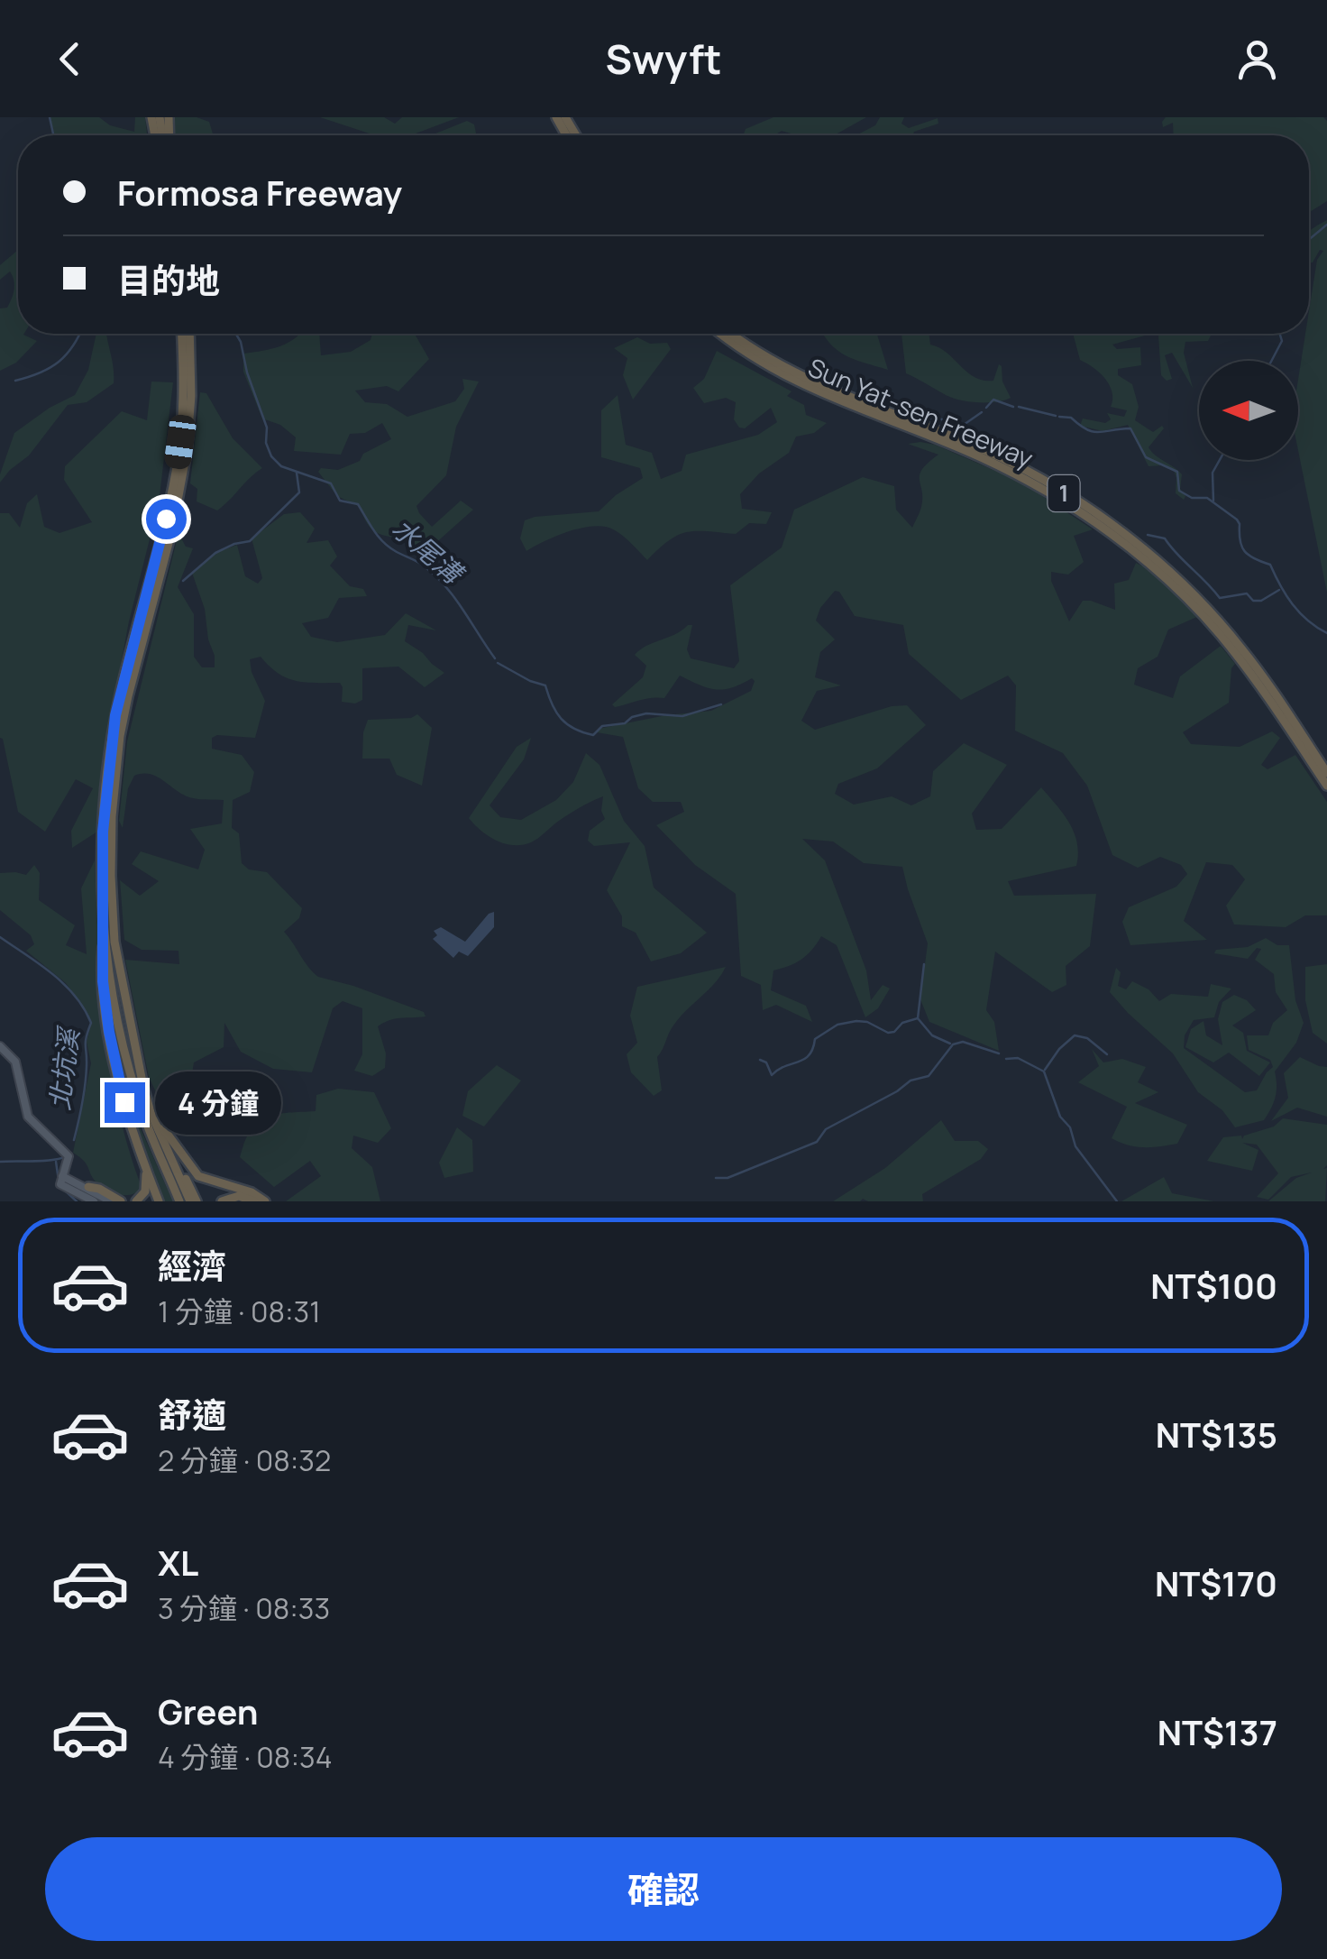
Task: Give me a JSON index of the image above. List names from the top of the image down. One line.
{"streets":{"highway":["Sun Yat-sen Freeway","1"]},"water":["水尾溝","北坑溪"],"north":"left","page":{"header":"Swyft","banner":["Formosa Freeway","目的地"],"bubble":"4 分鐘","list":[{"name":"經濟","note":"1 分鐘 · 08:31","value":"NT$100"},{"name":"舒適","note":"2 分鐘 · 08:32","value":"NT$135"},{"name":"XL","note":"3 分鐘 · 08:33","value":"NT$170"},{"name":"Green","note":"4 分鐘 · 08:34","value":"NT$137"}],"buttons":"確認"}}
